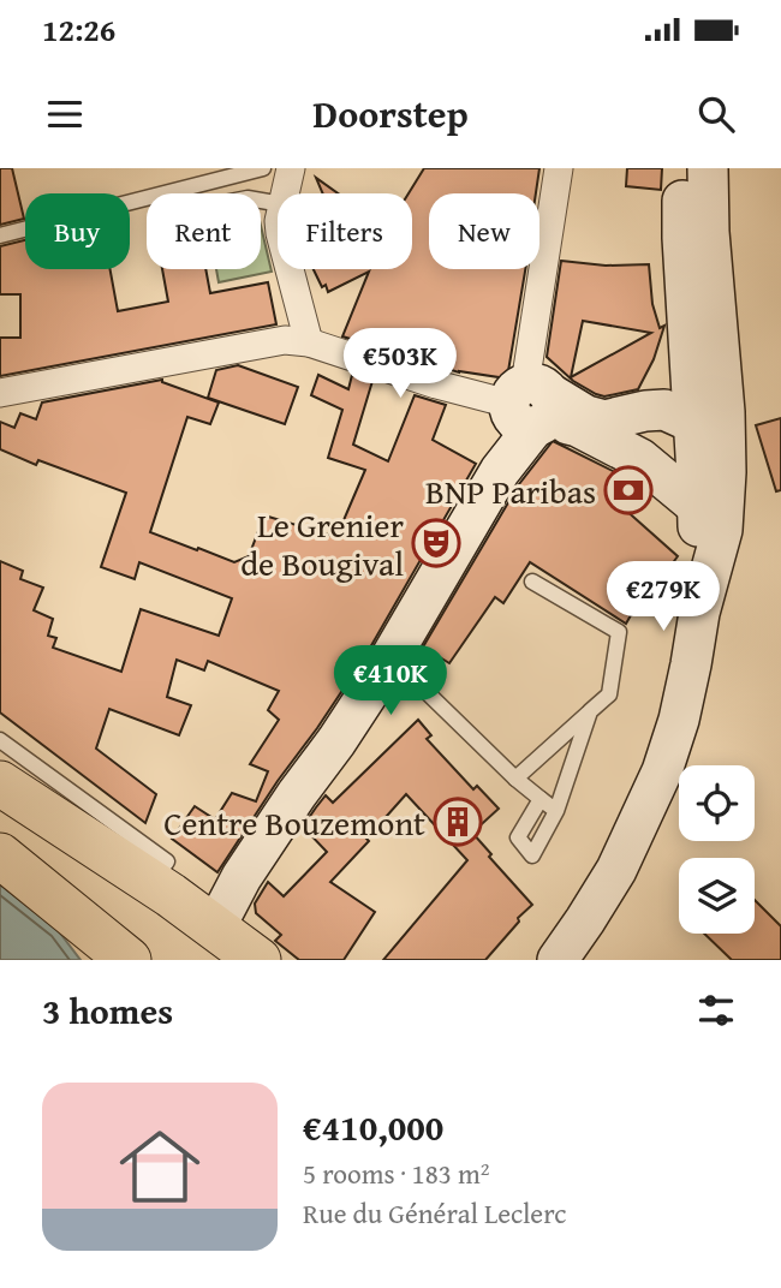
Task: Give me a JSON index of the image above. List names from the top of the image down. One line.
{"places":{"bank":["BNP Paribas"],"theatre":["Le Grenier de Bougival"],"building":["Centre Bouzemont"]},"page":{"status":"12:26","header":"Doorstep","chip":["Buy","Rent","Filters","New"],"price":["€503K","€279K","€410K"],"heading":"3 homes","list":[{"name":"€410,000","note":"5 rooms · 183 m² · Rue du Général Leclerc"}]}}
